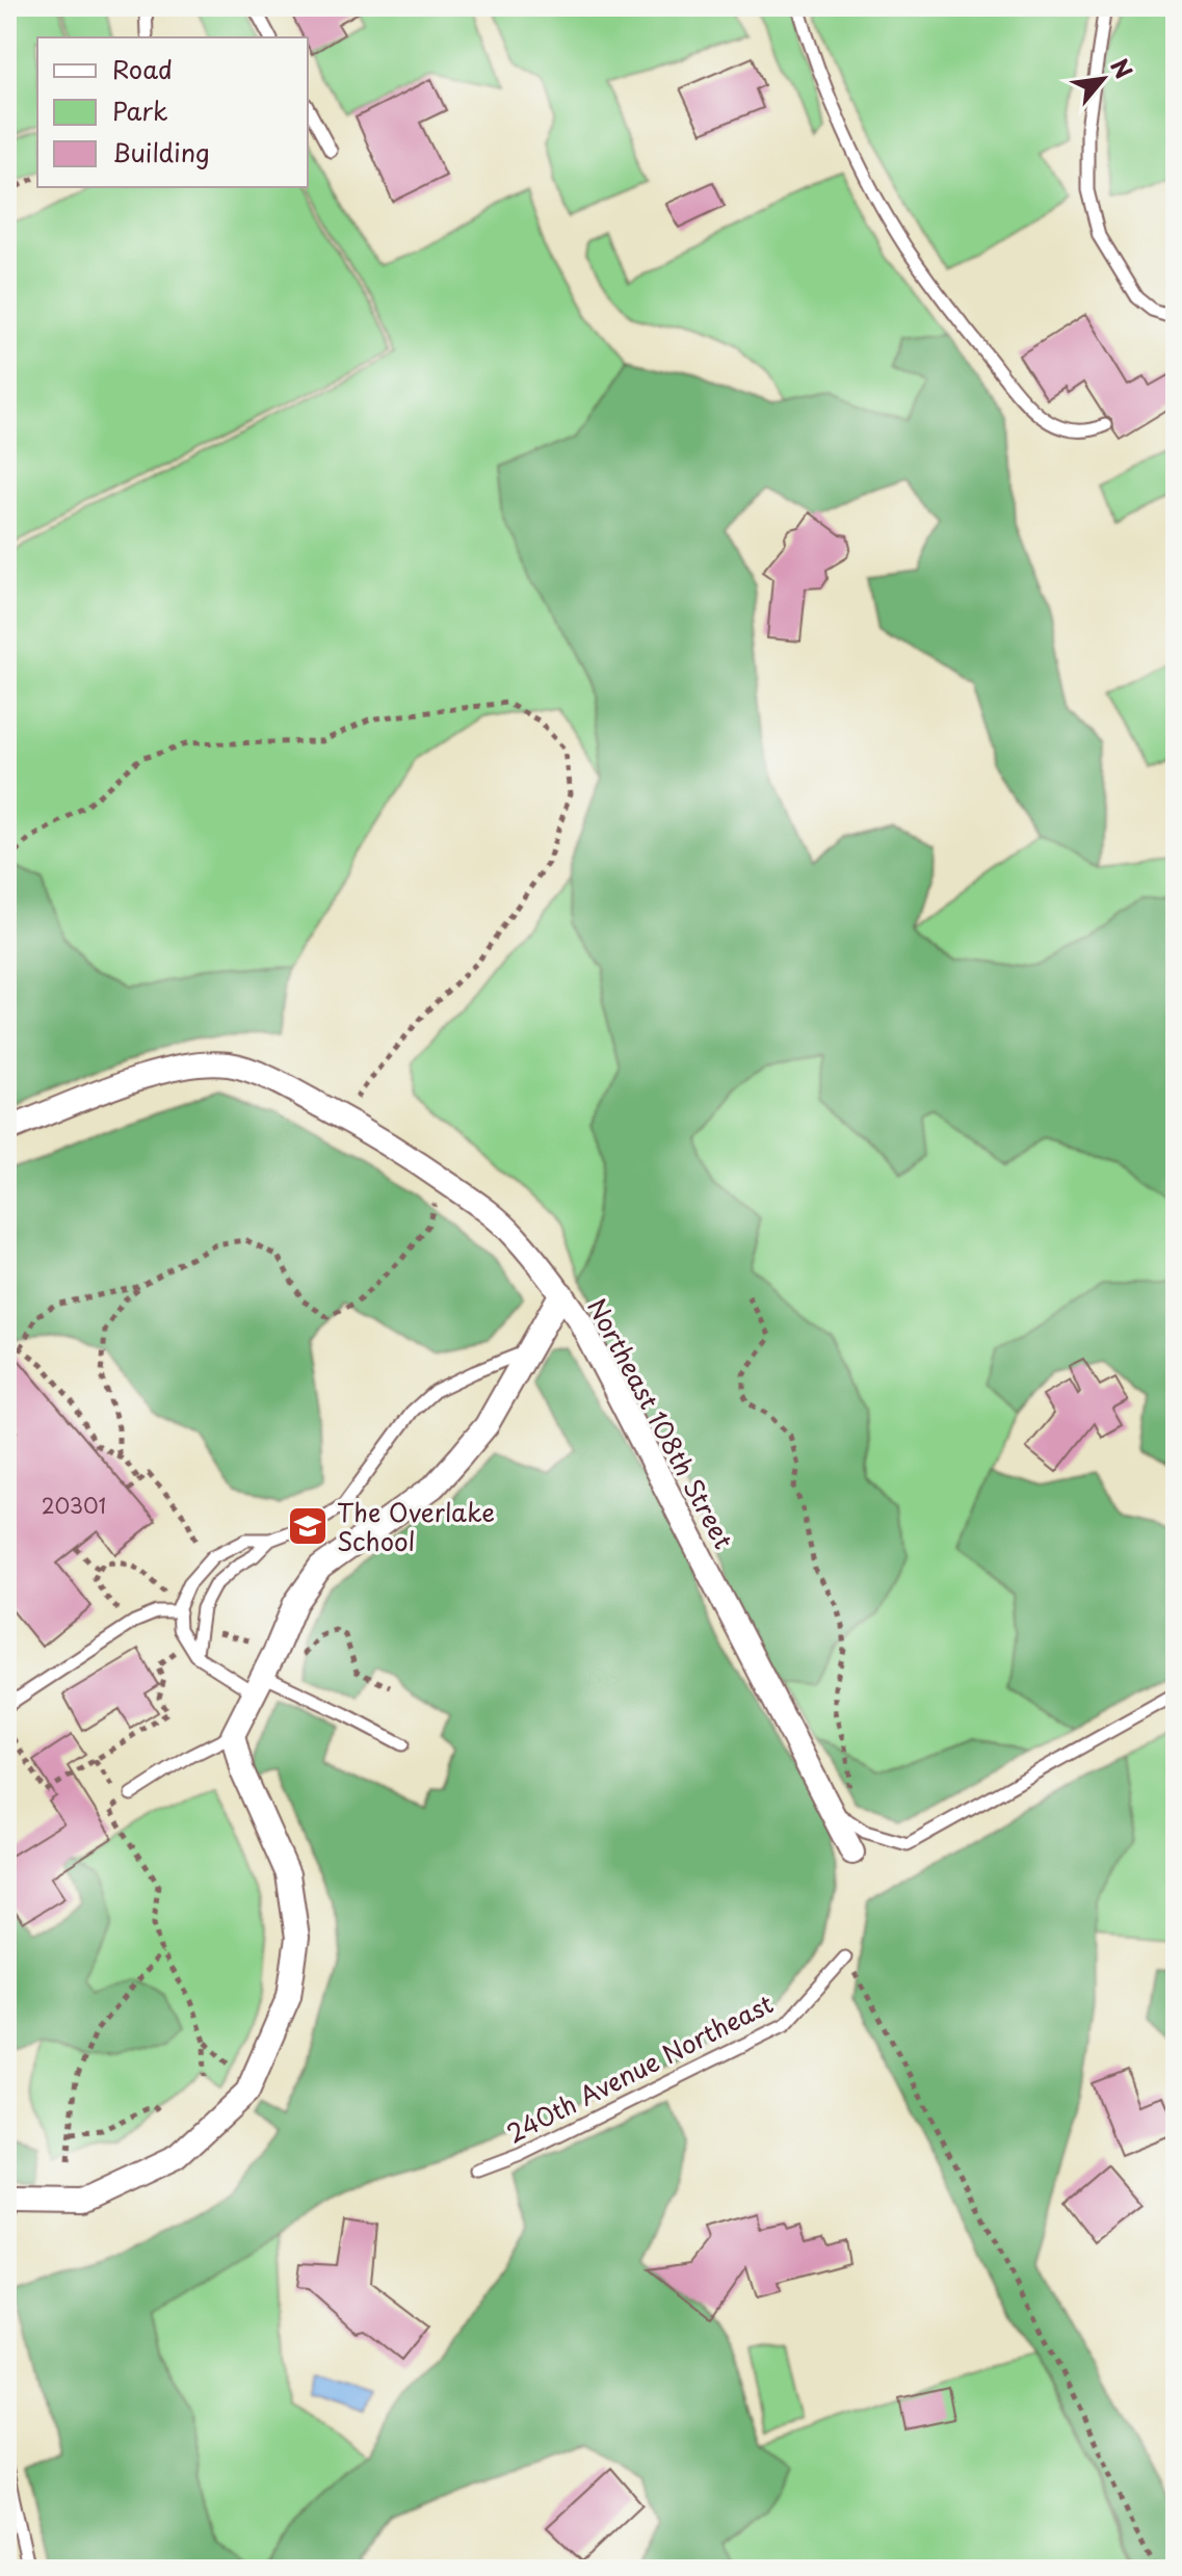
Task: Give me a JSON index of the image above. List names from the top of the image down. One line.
{"streets":{"street":["Northeast 108th Street"],"lane":["240th Avenue Northeast"]},"places":{"school or university":["The Overlake School"]},"house_numbers":["20301"],"legend":["Road","Park","Building"],"north":"top right"}
